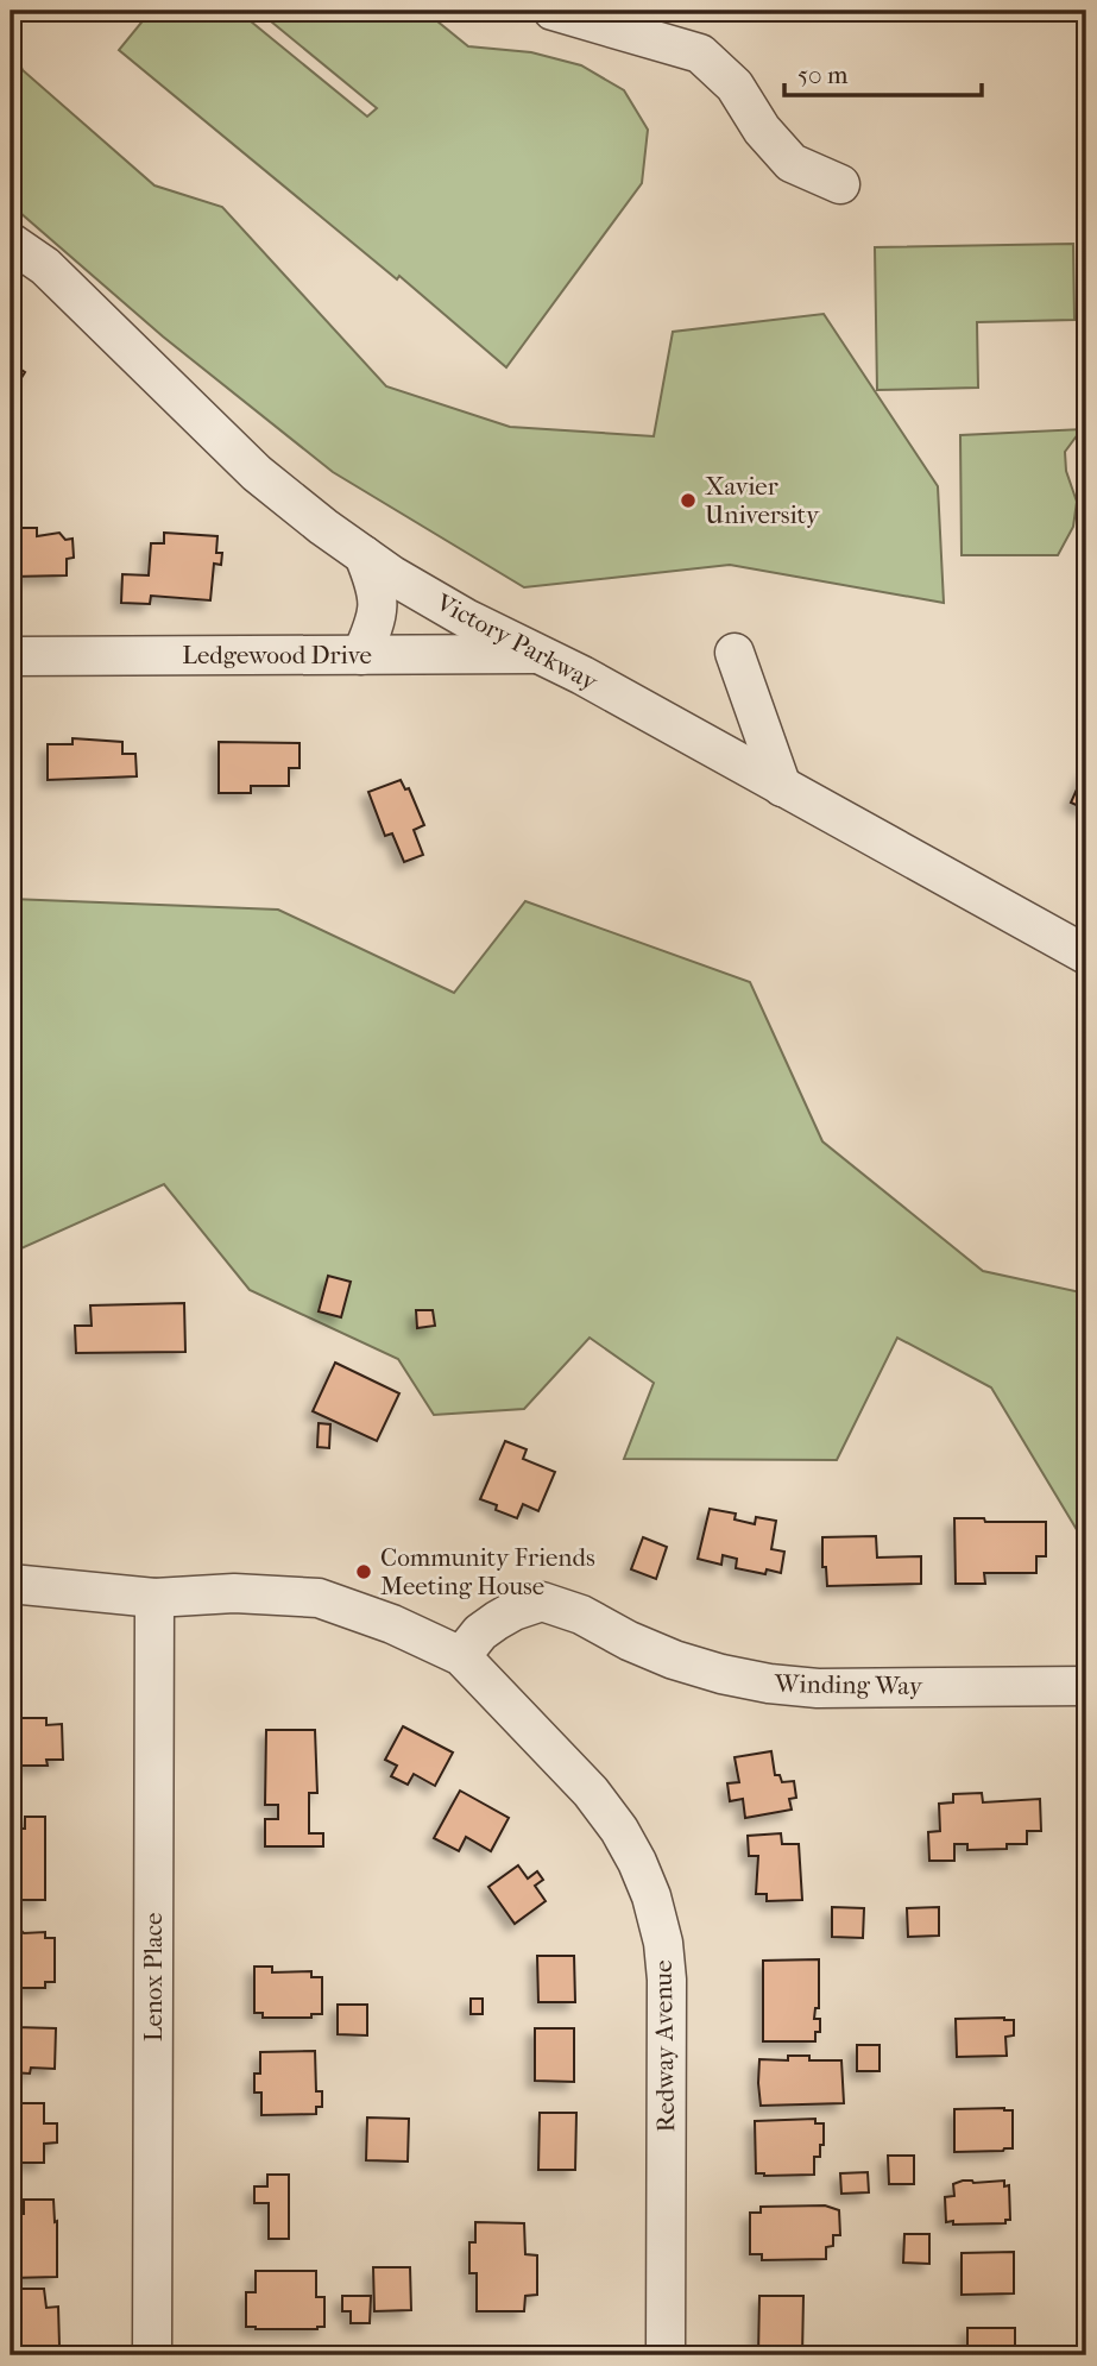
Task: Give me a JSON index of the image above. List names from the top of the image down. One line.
{"streets":{"street":["Victory Parkway","Ledgewood Drive","Winding Way","Lenox Place","Redway Avenue"]},"crossings":[["Victory Parkway","Ledgewood Drive"],["Winding Way","Redway Avenue"]],"places":["Xavier University","Community Friends Meeting House"],"scale_bar":"50 m"}
